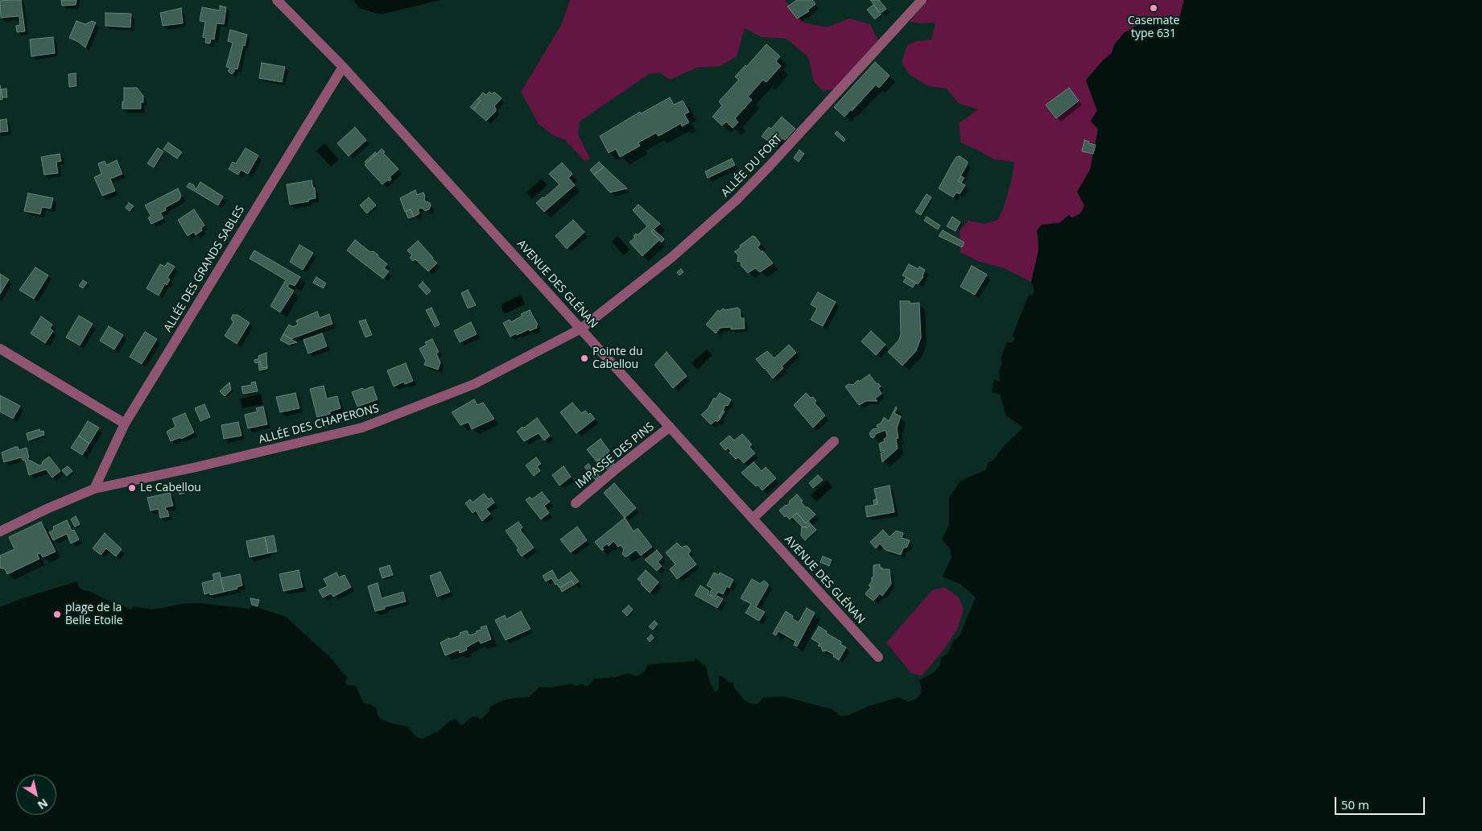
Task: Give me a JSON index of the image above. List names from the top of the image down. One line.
{"streets":{"street":["ALLÉE DU FORT","ALLÉE DES GRANDS SABLES","AVENUE DES GLÉNAN","ALLÉE DES CHAPERONS","IMPASSE DES PINS"]},"crossings":[["ALLÉE DU FORT","AVENUE DES GLÉNAN"],["ALLÉE DU FORT","ALLÉE DES CHAPERONS"],["ALLÉE DES GRANDS SABLES","AVENUE DES GLÉNAN"],["ALLÉE DES GRANDS SABLES","ALLÉE DES CHAPERONS"],["AVENUE DES GLÉNAN","ALLÉE DES CHAPERONS"],["AVENUE DES GLÉNAN","IMPASSE DES PINS"]],"places":["Casemate type 631","Pointe du Cabellou","Le Cabellou","plage de la Belle Etoile"],"scale_bar":"50 m","north":"bottom right"}
